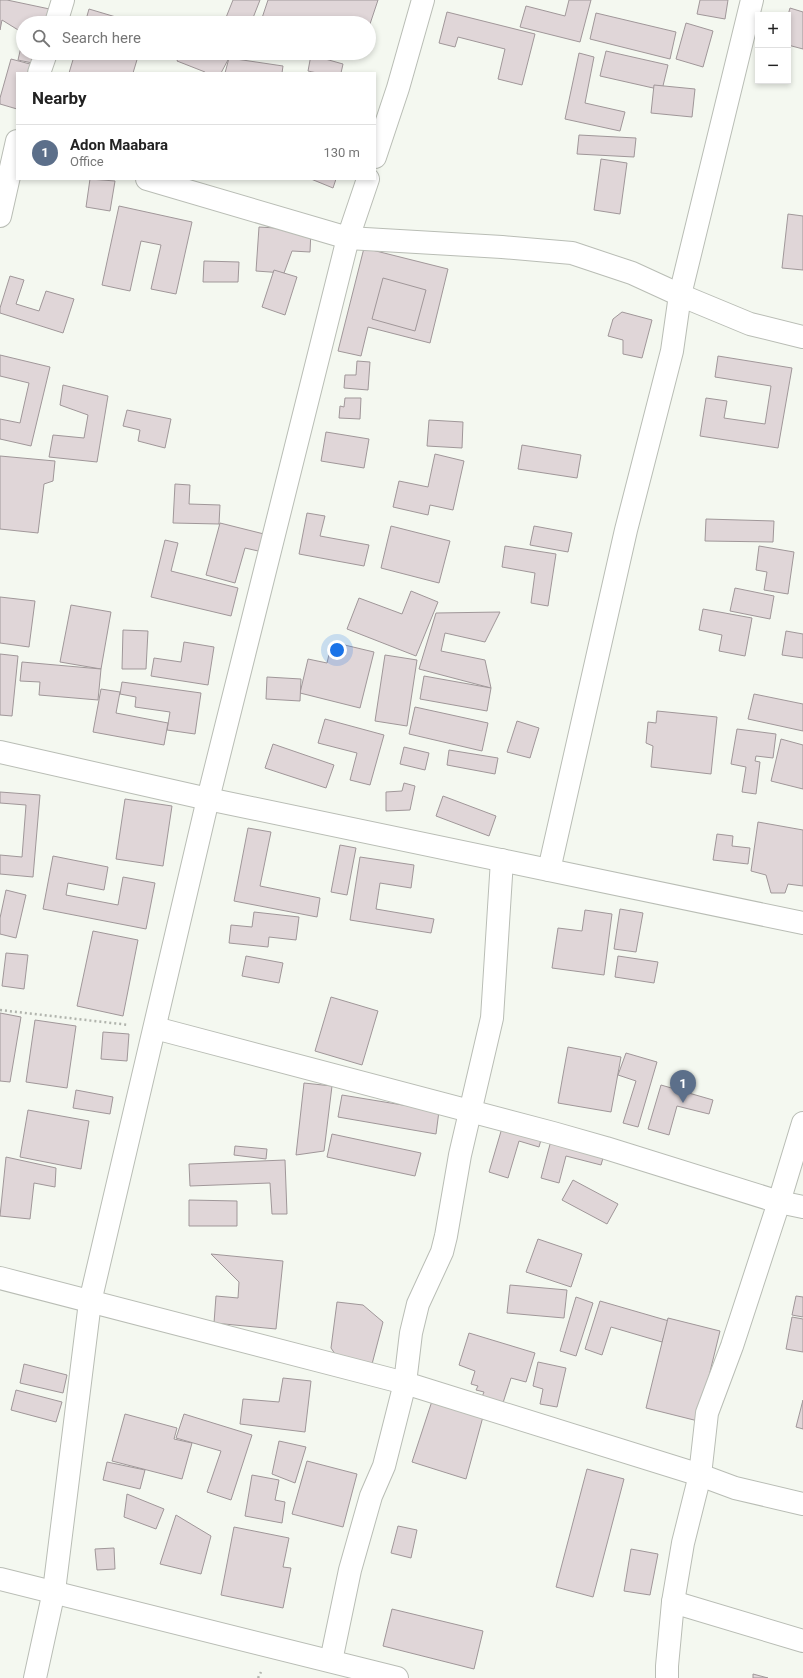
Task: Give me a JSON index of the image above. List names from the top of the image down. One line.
{"page":{"map_buttons":["+","−"],"search":"Search here","heading":"Nearby","list":[{"mark":"1","name":"Adon Maabara","note":"Office","value":"130 m"}],"pins":"1"}}
